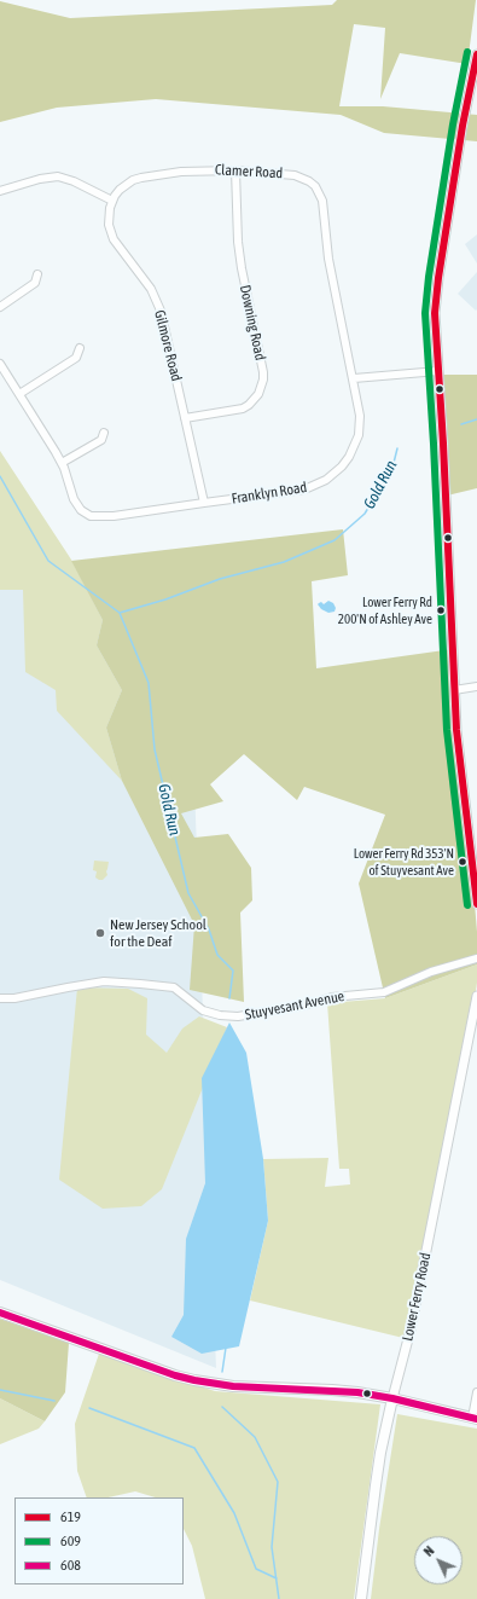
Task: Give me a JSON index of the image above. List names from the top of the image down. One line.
{"streets":{"main road":["Lower Ferry Road"],"street":["Clamer Road","Downing Road","Gilmore Road","Franklyn Road","Stuyvesant Avenue"]},"crossings":[["Clamer Road","Downing Road"],["Clamer Road","Gilmore Road"],["Clamer Road","Franklyn Road"],["Downing Road","Gilmore Road"],["Gilmore Road","Franklyn Road"]],"water":["Gold Run"],"places":["Lower Ferry Rd 200'N of Ashley Ave","Lower Ferry Rd 353'N of Stuyvesant Ave","New Jersey School for the Deaf"],"lines":["transit line 609","transit line 619","transit line 608"],"legend":["619","609","608"],"north":"top left"}
